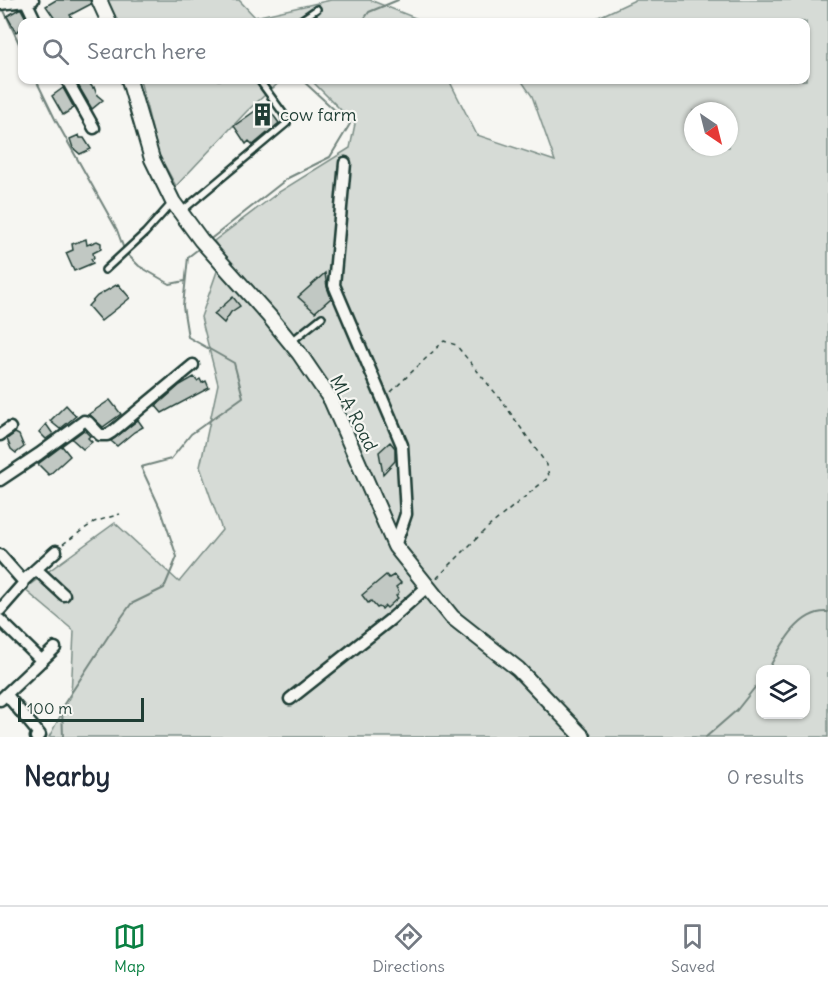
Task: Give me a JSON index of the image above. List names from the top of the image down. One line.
{"streets":{"street":["MLA Road"]},"places":{"building":["cow farm"]},"scale_bar":"100 m","north":"bottom right","page":{"search":"Search here","scale":"100 m","heading":["Nearby","0 results"],"nav":["Map","Directions","Saved"]}}
